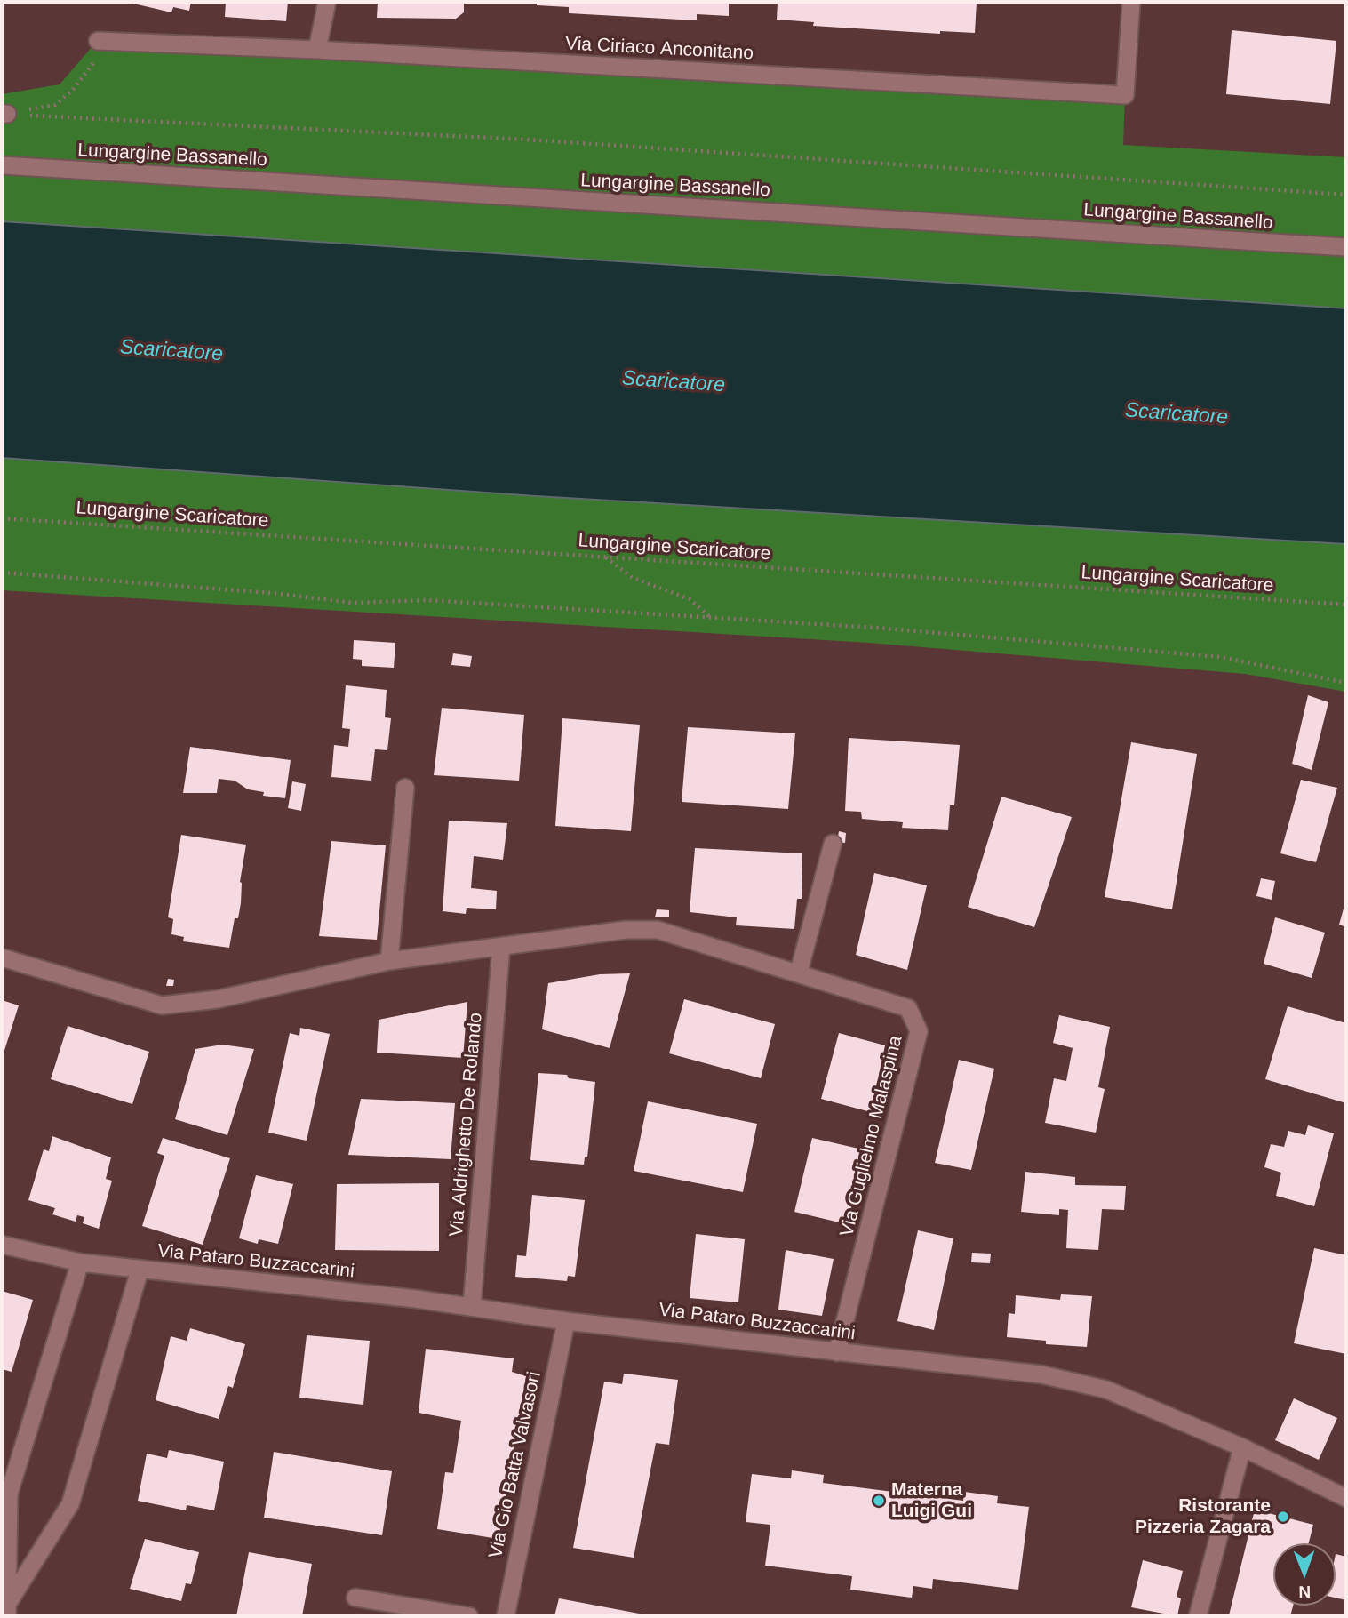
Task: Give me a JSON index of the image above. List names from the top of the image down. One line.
{"streets":{"street":["Via Ciriaco Anconitano","Lungargine Bassanello","Via Aldrighetto De Rolando","Via Guglielmo Malaspina","Via Pataro Buzzaccarini","Via Gio Batta Valvasori"],"path":["Lungargine Scaricatore"]},"crossings":[["Via Aldrighetto De Rolando","Via Guglielmo Malaspina"],["Via Aldrighetto De Rolando","Via Pataro Buzzaccarini"],["Via Guglielmo Malaspina","Via Pataro Buzzaccarini"],["Via Pataro Buzzaccarini","Via Gio Batta Valvasori"]],"water":["Scaricatore"],"places":["Materna Luigi Gui","Ristorante Pizzeria Zagara"],"north":"bottom"}
